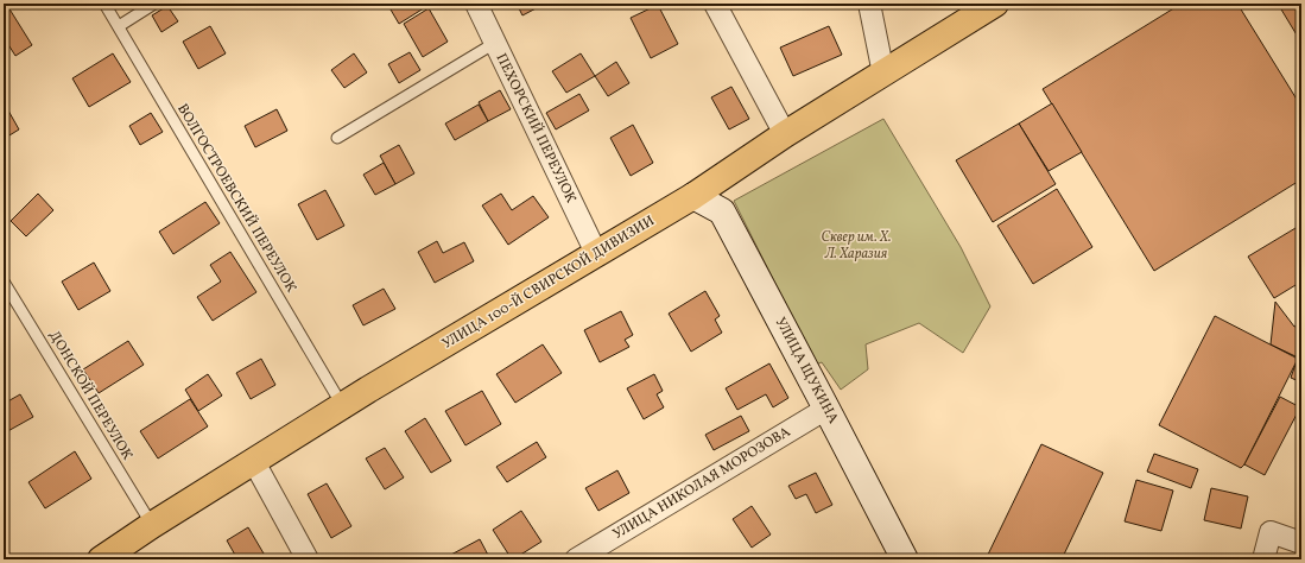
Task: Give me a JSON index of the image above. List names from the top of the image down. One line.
{"streets":{"main road":["УЛИЦА 100-Й СВИРСКОЙ ДИВИЗИИ"],"street":["ПЕХОРСКИЙ ПЕРЕУЛОК","УЛИЦА ЩУКИНА","УЛИЦА НИКОЛАЯ МОРОЗОВА"],"lane":["ВОЛГОСТРОЕВСКИЙ ПЕРЕУЛОК","ДОНСКОЙ ПЕРЕУЛОК"]},"crossings":[["ПЕХОРСКИЙ ПЕРЕУЛОК","УЛИЦА 100-Й СВИРСКОЙ ДИВИЗИИ"],["ВОЛГОСТРОЕВСКИЙ ПЕРЕУЛОК","УЛИЦА 100-Й СВИРСКОЙ ДИВИЗИИ"],["УЛИЦА 100-Й СВИРСКОЙ ДИВИЗИИ","УЛИЦА ЩУКИНА"],["УЛИЦА 100-Й СВИРСКОЙ ДИВИЗИИ","ДОНСКОЙ ПЕРЕУЛОК"],["УЛИЦА ЩУКИНА","УЛИЦА НИКОЛАЯ МОРОЗОВА"]],"parks":["Сквер им. Х. Л. Харазия"]}
